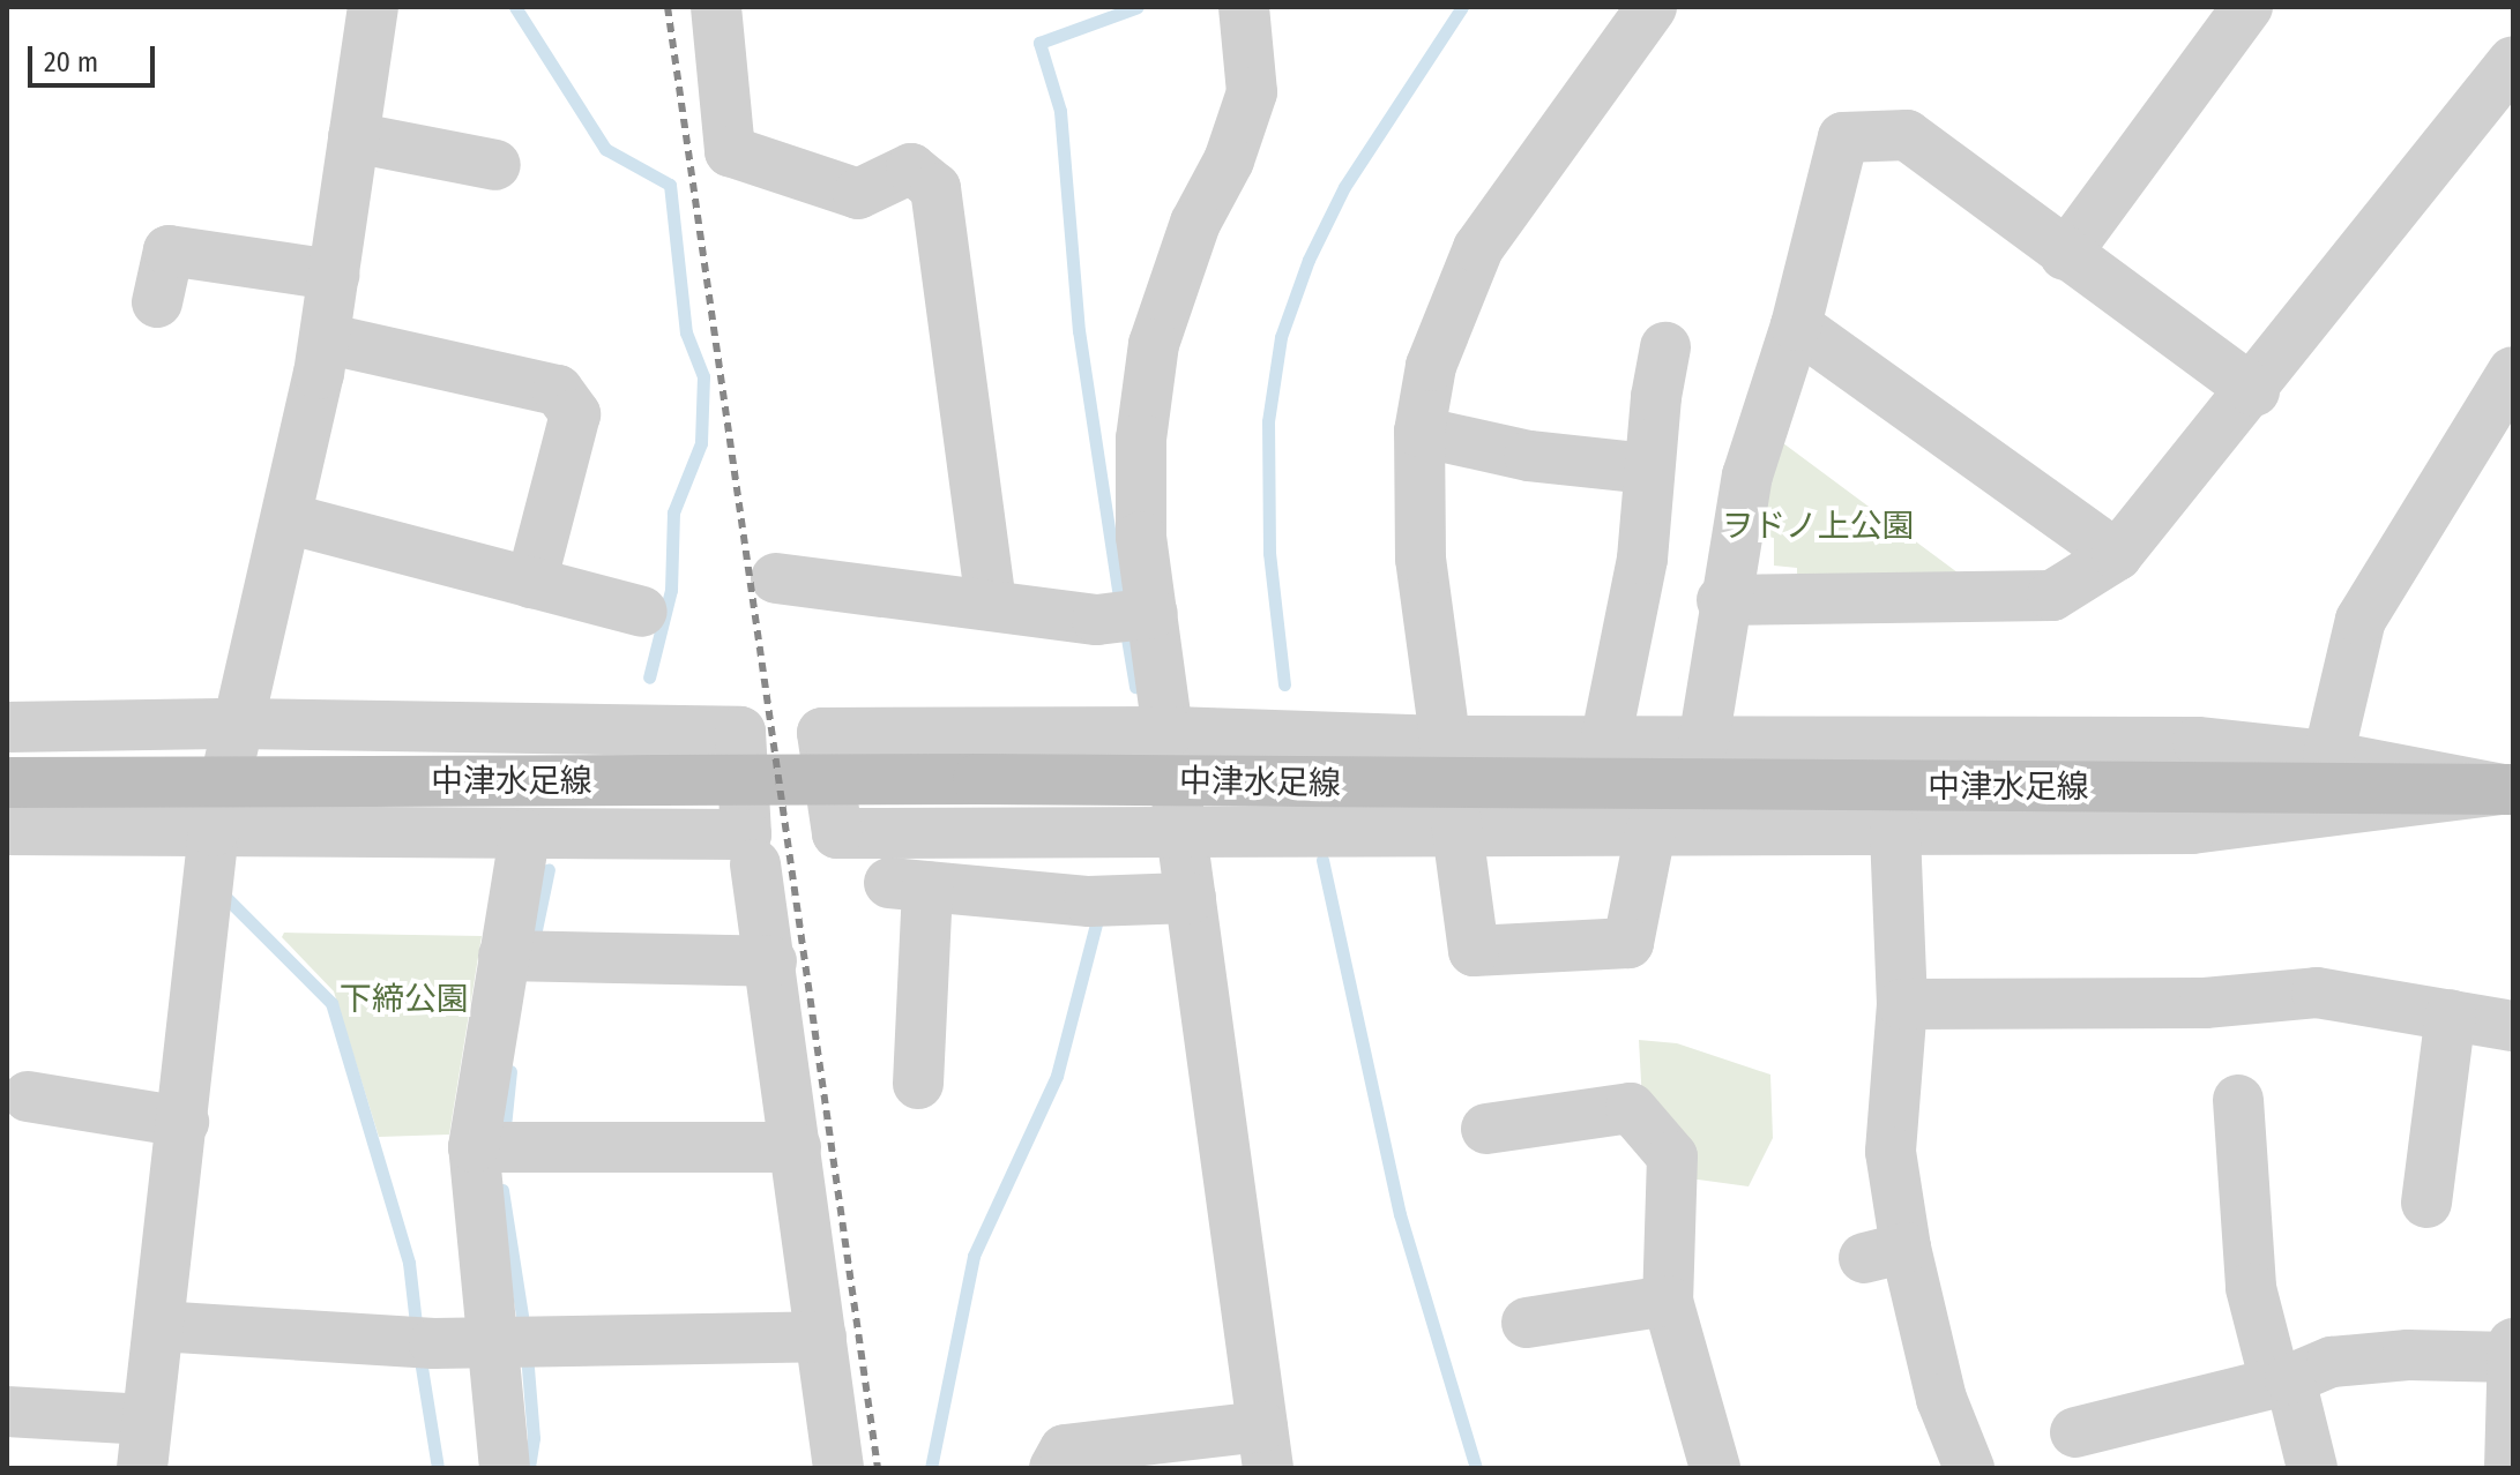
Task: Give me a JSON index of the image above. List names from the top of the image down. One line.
{"streets":{"street":["中津水足線"]},"parks":["ヲドノ上公園","下締公園"],"scale_bar":"20 m"}
